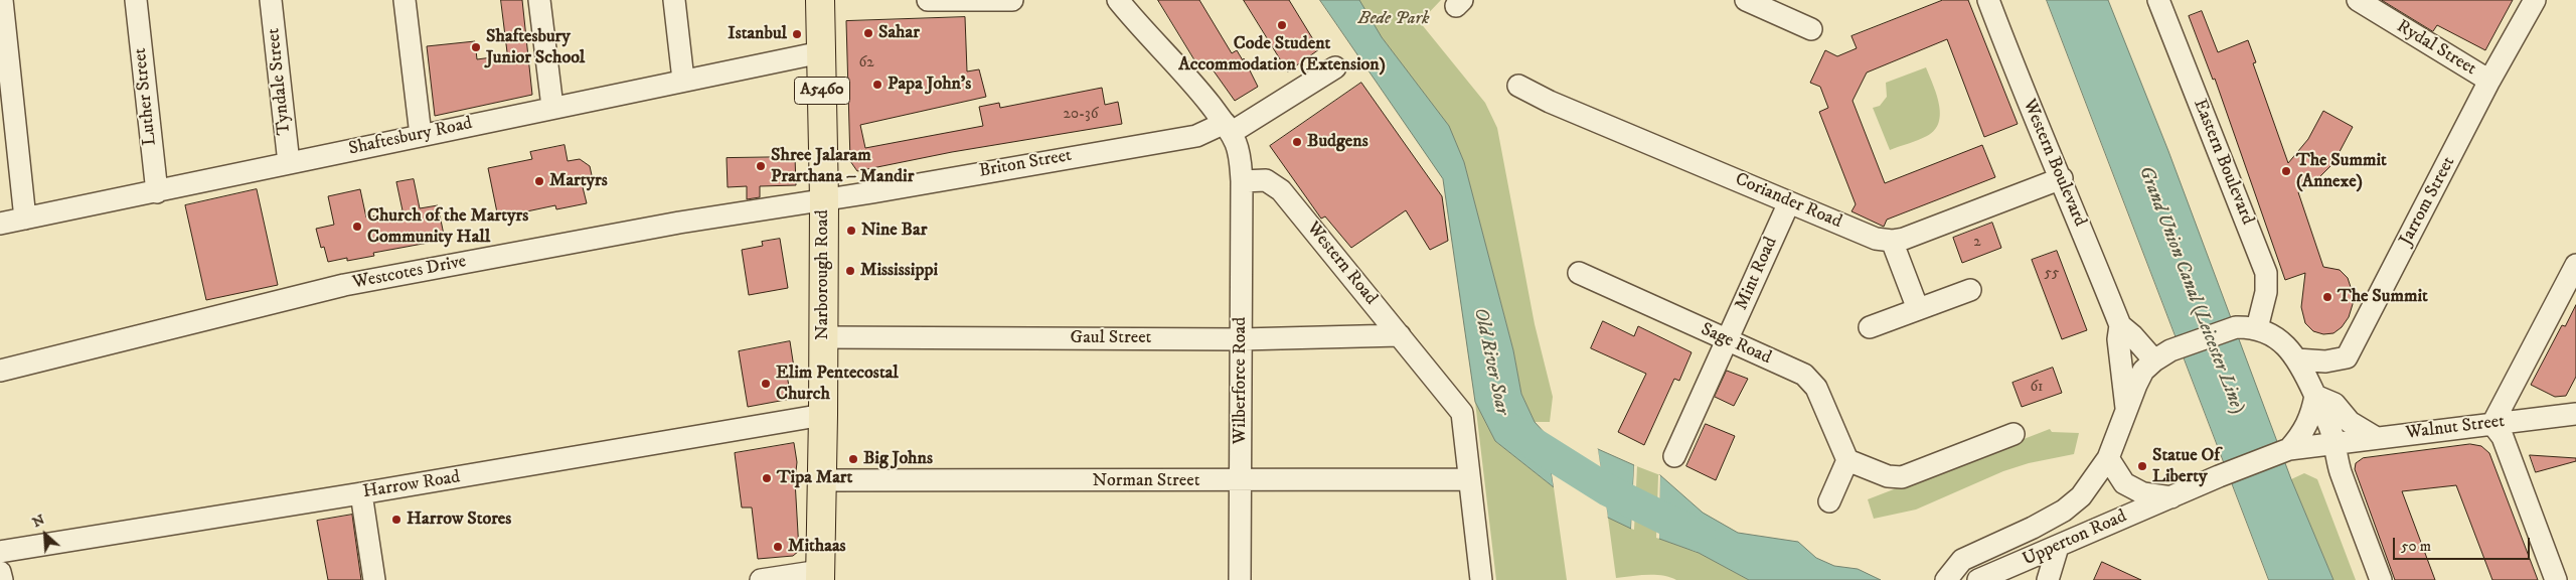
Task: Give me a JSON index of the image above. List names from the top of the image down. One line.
{"streets":{"main road":["A5460","Narborough Road"],"street":["Rydal Street","Tyndale Street","Luther Street","Shaftesbury Road","Eastern Boulevard","Western Boulevard","Briton Street","Coriander Road","Jarrom Street","Western Road","Westcotes Drive","Mint Road","Gaul Street","Sage Road","Wilberforce Road","Walnut Street","Norman Street","Harrow Road","Upperton Road"]},"crossings":[["Rydal Street","Jarrom Street"],["Tyndale Street","Shaftesbury Road"],["Luther Street","Shaftesbury Road"],["Shaftesbury Road","Narborough Road"],["Western Boulevard","Coriander Road"],["Western Boulevard","Upperton Road"],["Briton Street","Westcotes Drive"],["Briton Street","Narborough Road"],["Coriander Road","Mint Road"],["Western Road","Gaul Street"],["Western Road","Wilberforce Road"],["Western Road","Norman Street"],["Westcotes Drive","Narborough Road"],["Mint Road","Sage Road"],["Narborough Road","Gaul Street"],["Narborough Road","Norman Street"],["Narborough Road","Harrow Road"],["Gaul Street","Wilberforce Road"],["Wilberforce Road","Norman Street"],["Walnut Street","Upperton Road"]],"water":["Grand Union Canal (Leicester Line)","Old River Soar"],"parks":["Bede Park"],"places":["Code Student Accommodation (Extension)","Sahar","Istanbul","Shaftesbury Junior School","Papa John's","Budgens","Shree Jalaram Prarthana – Mandir","The Summit (Annexe)","Martyrs","Church of the Martyrs Community Hall","Nine Bar","Mississippi","The Summit","Elim Pentecostal Church","Big Johns","Statue Of Liberty","Tipa Mart","Harrow Stores","Mithaas"],"house_numbers":["62","20-36","2","55","61"],"scale_bar":"50 m","north":"top left"}
